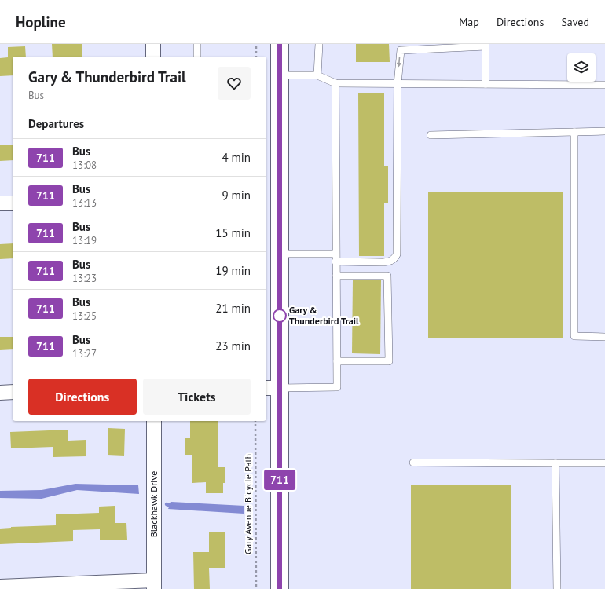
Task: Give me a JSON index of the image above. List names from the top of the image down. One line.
{"streets":{"street":["Blackhawk Drive"],"path":["Gary Avenue Bicycle Path"]},"places":["Gary & Thunderbird Trail"],"lines":["bus line 711"],"page":{"header":"Hopline","nav":["Map","Directions","Saved"],"on_map":"711","heading":[["Gary & Thunderbird Trail","Bus"],"Departures"],"list":[{"mark":"711","name":"Bus","note":"13:08","value":"4 min"},{"mark":"711","name":"Bus","note":"13:13","value":"9 min"},{"mark":"711","name":"Bus","note":"13:19","value":"15 min"},{"mark":"711","name":"Bus","note":"13:23","value":"19 min"},{"mark":"711","name":"Bus","note":"13:25","value":"21 min"},{"mark":"711","name":"Bus","note":"13:27","value":"23 min"}],"buttons":["Directions","Tickets"]}}
